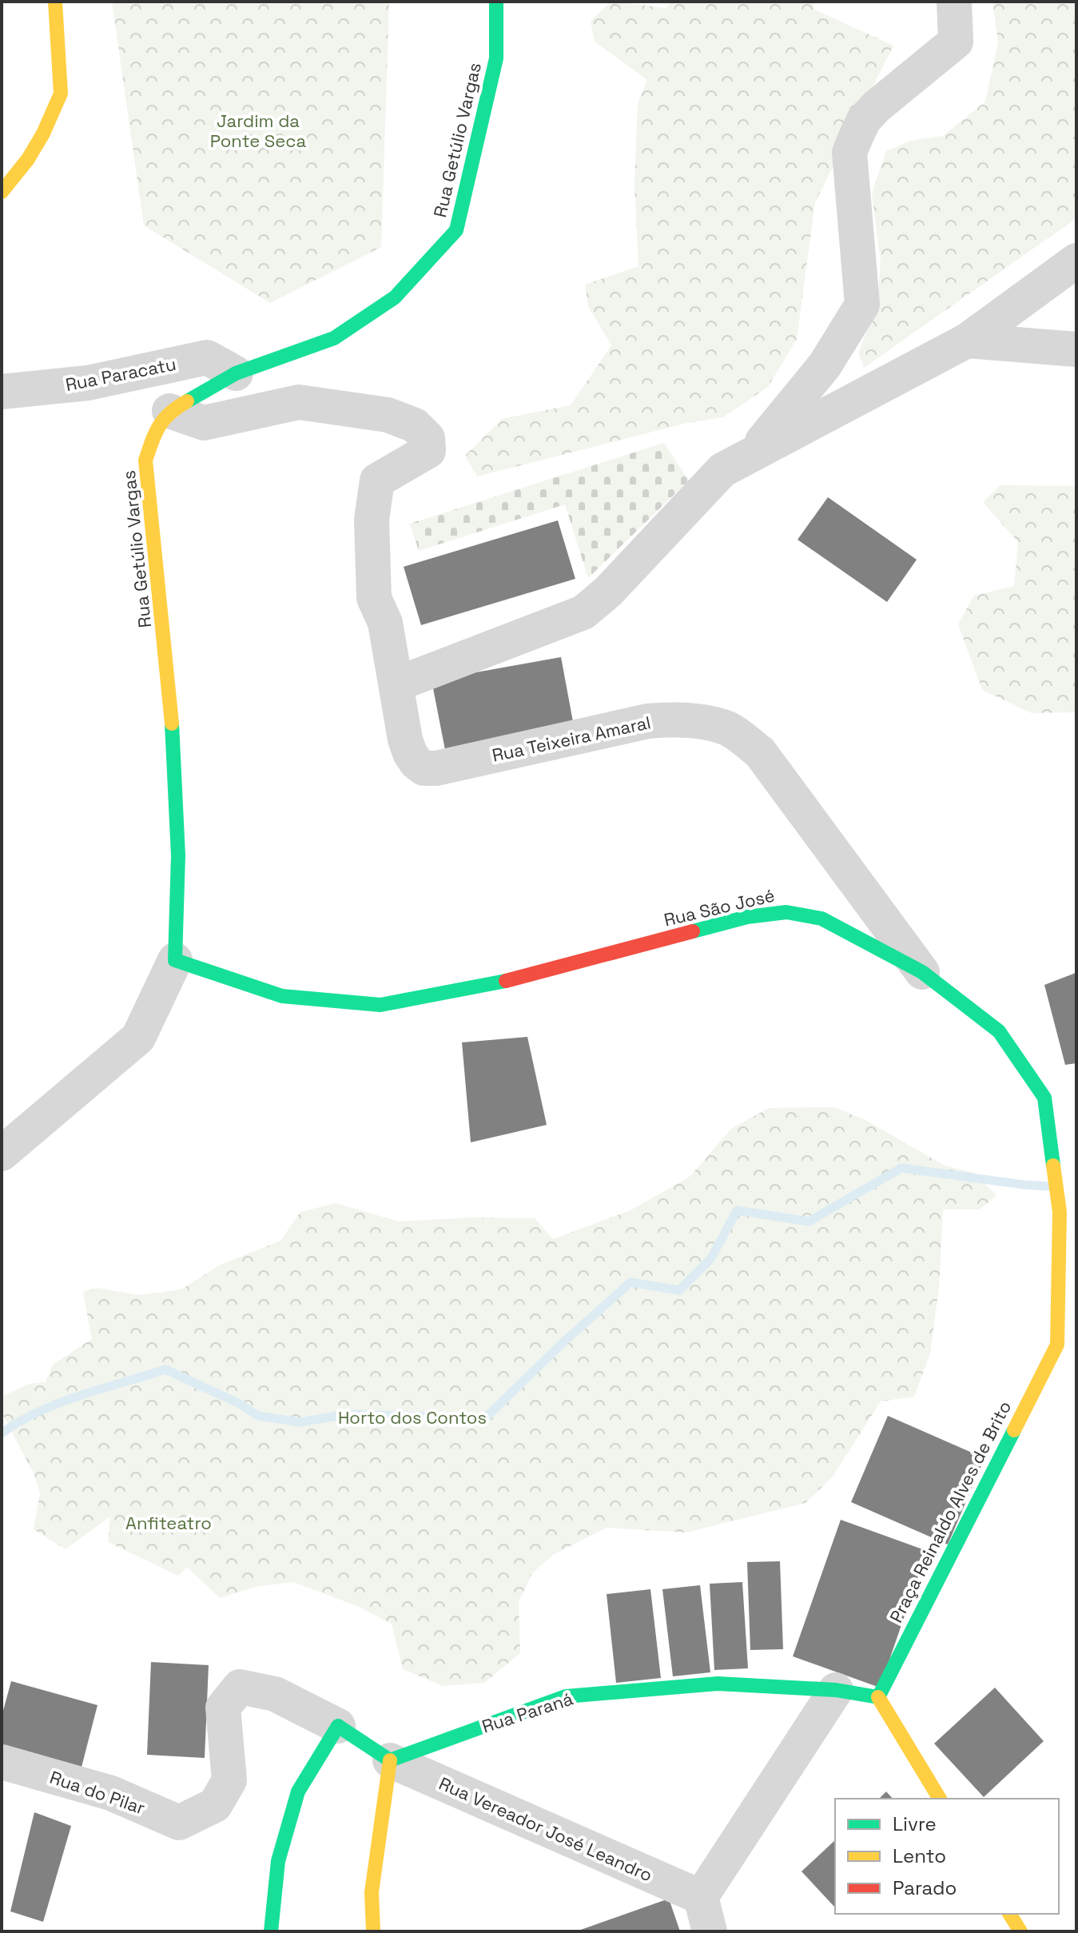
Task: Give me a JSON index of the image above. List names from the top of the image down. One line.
{"streets":{"street":["Rua Getúlio Vargas","Rua Paracatu","Rua Teixeira Amaral","Rua São José","Praça Reinaldo Alves de Brito","Rua Paraná","Rua do Pilar","Rua Vereador José Leandro"]},"crossings":[["Rua Getúlio Vargas","Rua Paracatu"],["Rua Getúlio Vargas","Rua São José"],["Rua Teixeira Amaral","Rua São José"],["Rua São José","Praça Reinaldo Alves de Brito"],["Praça Reinaldo Alves de Brito","Rua Paraná"],["Rua Paraná","Rua Vereador José Leandro"]],"parks":["Jardim da Ponte Seca","Horto dos Contos","Anfiteatro"],"legend":["Livre","Lento","Parado"]}
